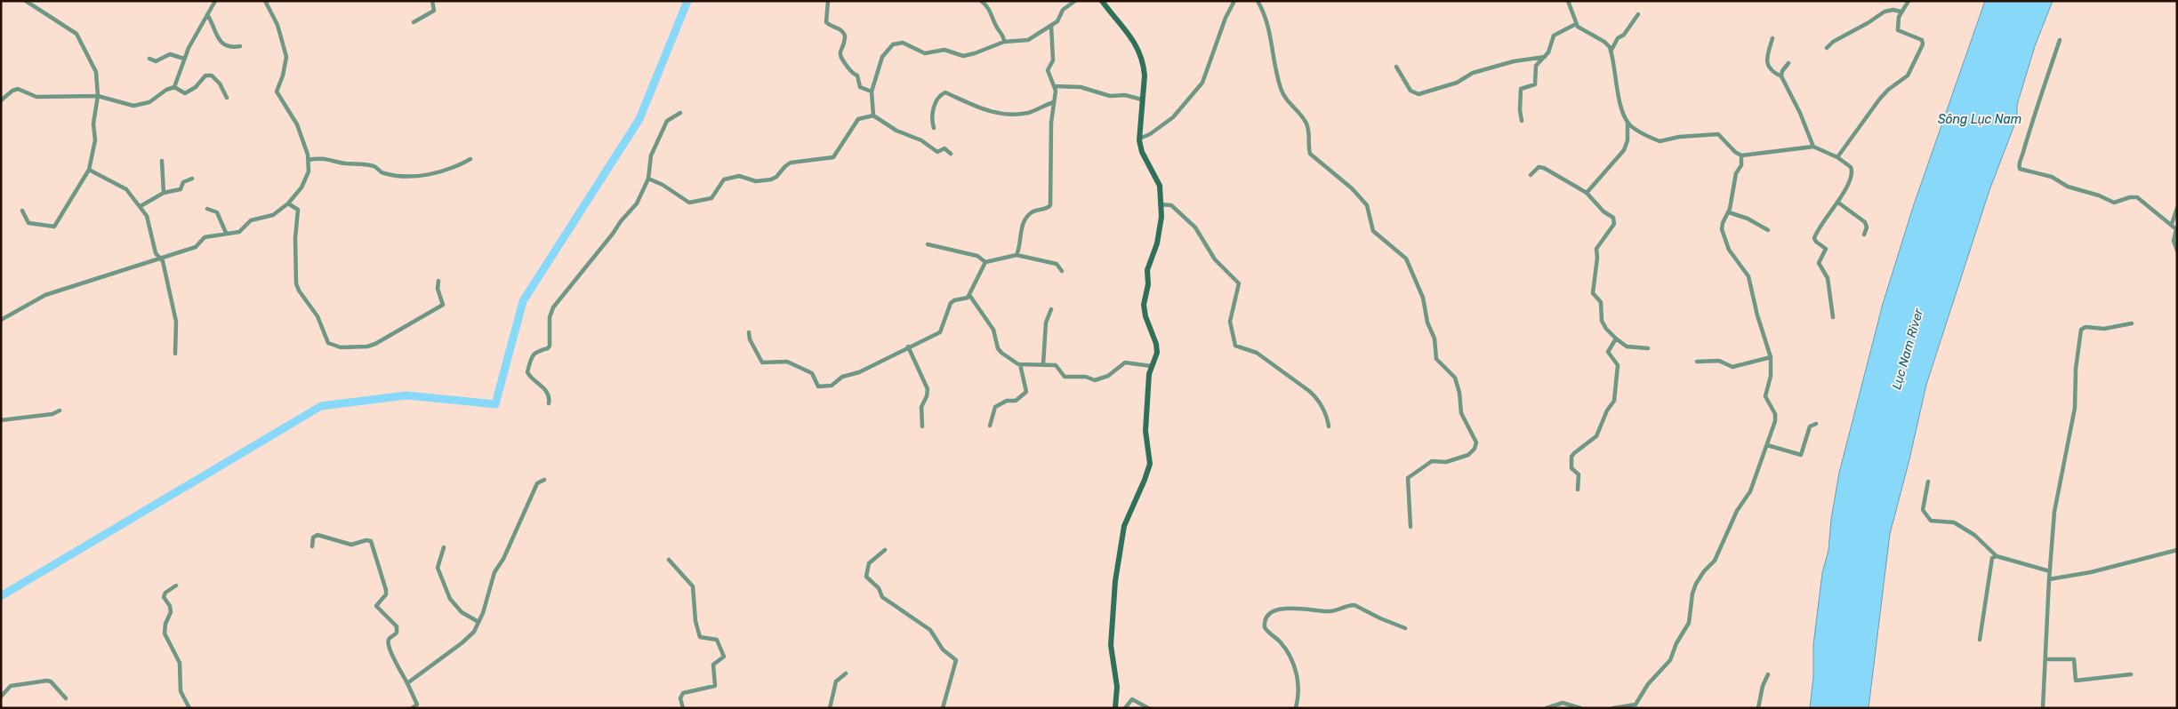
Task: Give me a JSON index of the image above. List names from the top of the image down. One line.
{"water":["Sông Lục Nam","Lục Nam River"]}
